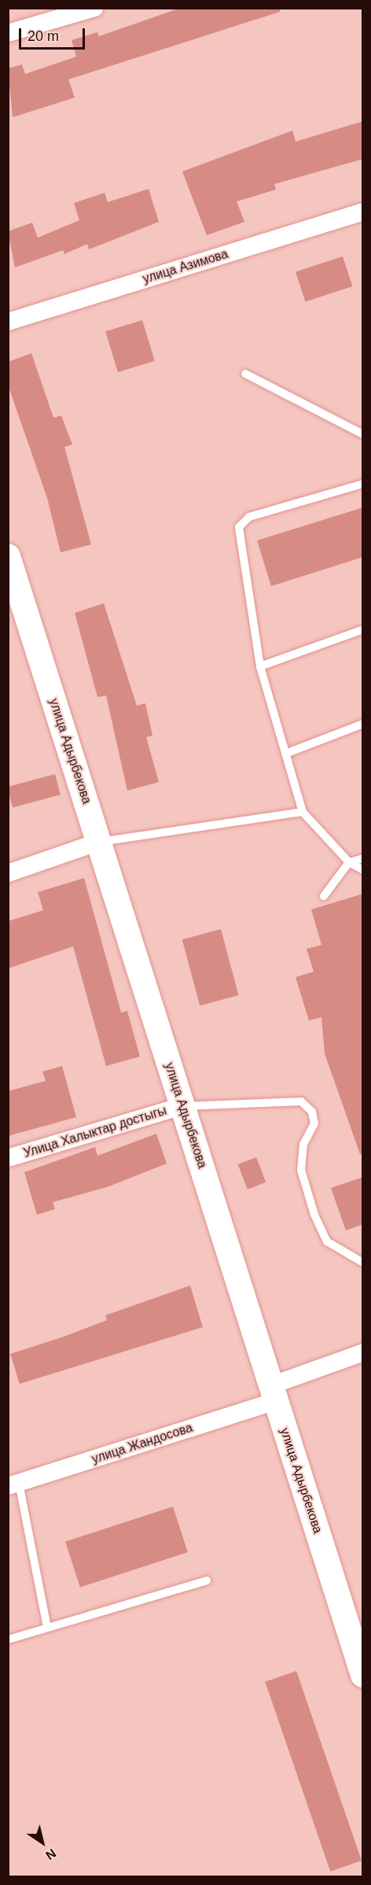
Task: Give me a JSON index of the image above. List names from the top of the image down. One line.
{"streets":{"main road":["улица Адырбекова"],"street":["улица Азимова","Улица Халыктар достыгы","улица Жандосова"]},"crossings":[["улица Адырбекова","Улица Халыктар достыгы"],["улица Адырбекова","улица Жандосова"]],"scale_bar":"20 m","north":"bottom right"}
